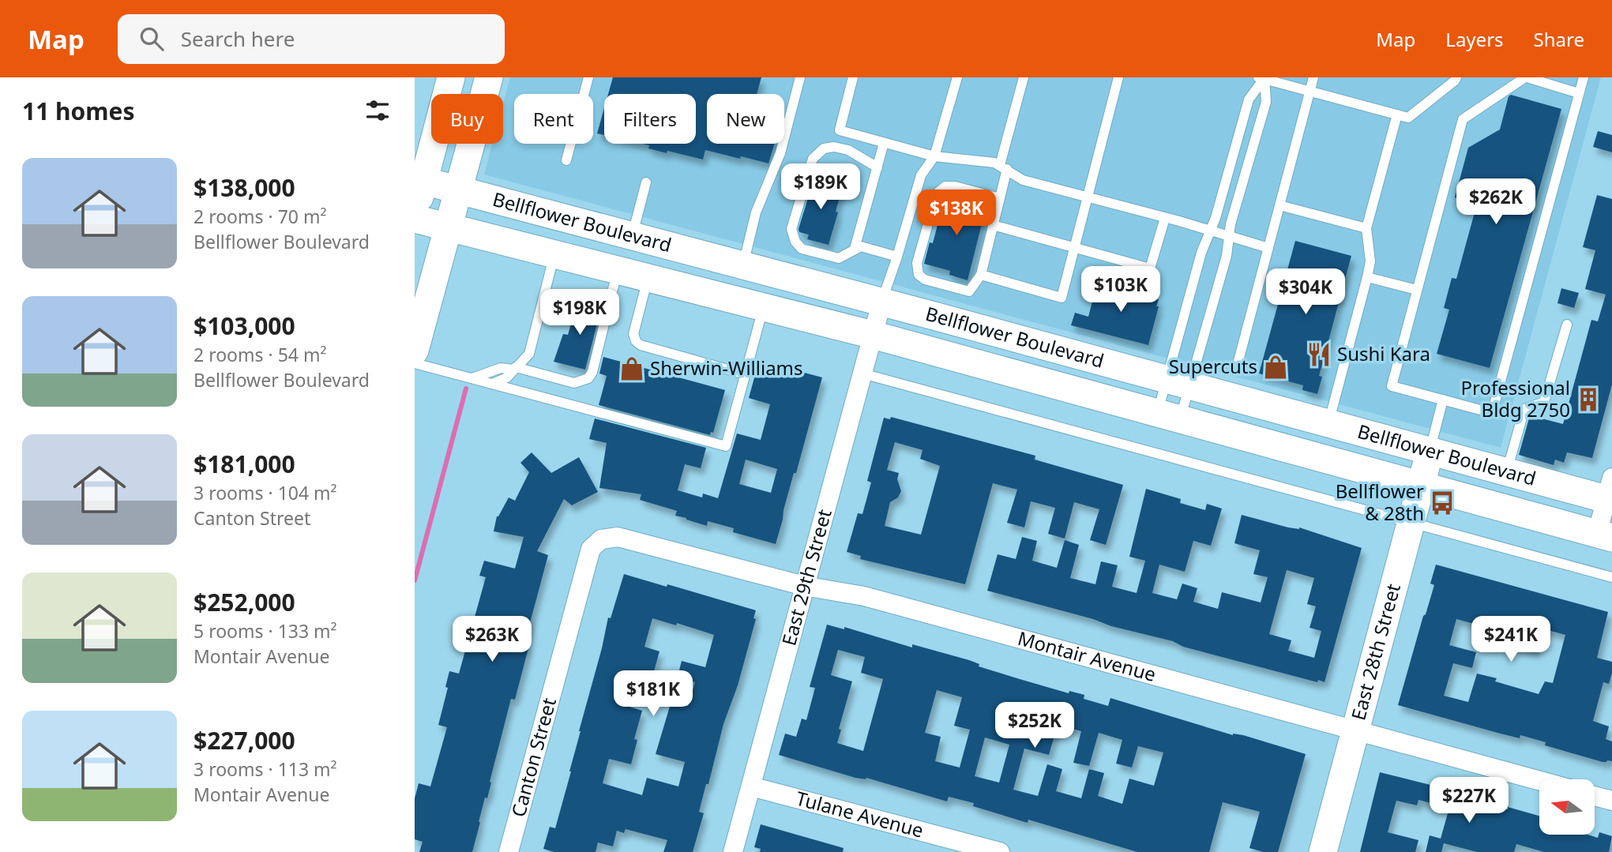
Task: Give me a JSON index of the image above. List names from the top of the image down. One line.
{"streets":{"main road":["Bellflower Boulevard","East 28th Street"],"street":["East 29th Street","Montair Avenue","Canton Street","Tulane Avenue"]},"crossings":[["Bellflower Boulevard","East 29th Street"],["Bellflower Boulevard","East 28th Street"],["East 29th Street","Montair Avenue"],["East 29th Street","Tulane Avenue"],["East 28th Street","Montair Avenue"],["Montair Avenue","Canton Street"]],"places":{"restaurant":["Sushi Kara"],"shop":["Supercuts","Sherwin-Williams"],"building":["Professional Bldg 2750"],"bus stop":["Bellflower & 28th"]},"north":"left","page":{"header":"Map","search":"Search here","nav":["Map","Layers","Share"],"heading":"11 homes","chip":["Buy","Rent","Filters","New"],"list":[{"name":"$138,000","note":"2 rooms · 70 m² · Bellflower Boulevard"},{"name":"$103,000","note":"2 rooms · 54 m² · Bellflower Boulevard"},{"name":"$181,000","note":"3 rooms · 104 m² · Canton Street"},{"name":"$252,000","note":"5 rooms · 133 m² · Montair Avenue"},{"name":"$227,000","note":"3 rooms · 113 m² · Montair Avenue"}],"price":["$189K","$262K","$138K","$103K","$304K","$198K","$263K","$241K","$181K","$252K","$227K"]}}
